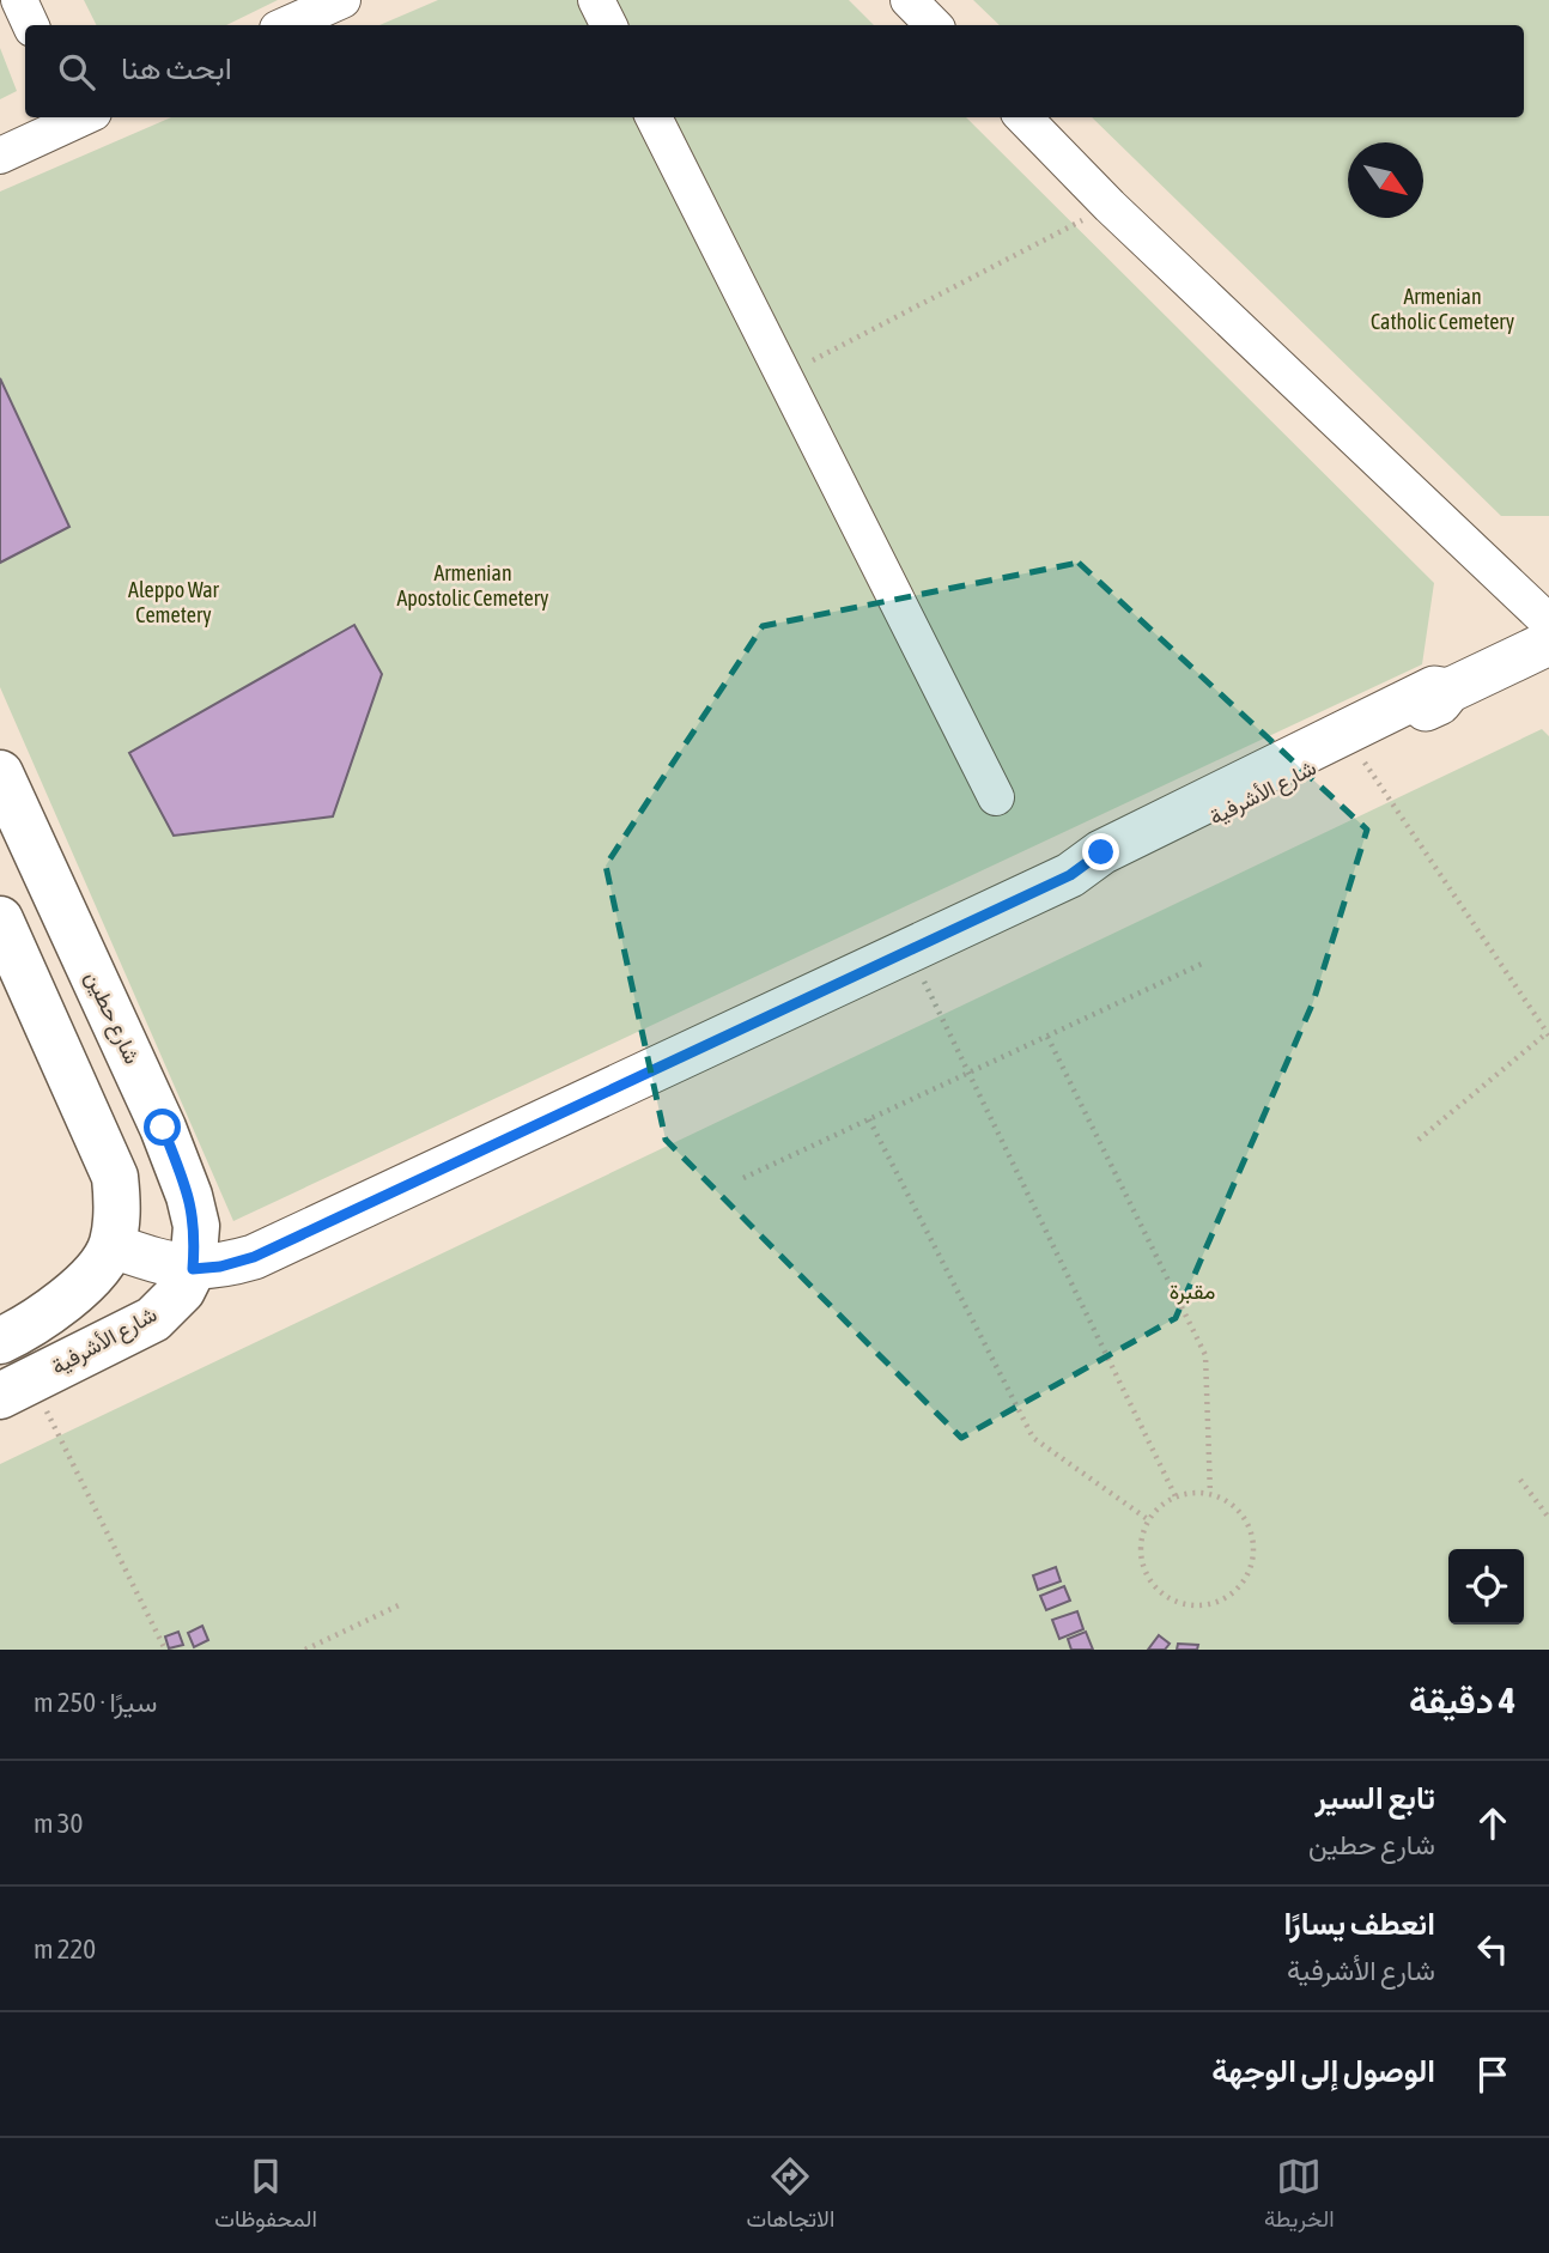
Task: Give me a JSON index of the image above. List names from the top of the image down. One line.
{"streets":{"main road":["شارع الأشرفية","شارع حطين"]},"crossings":[["شارع الأشرفية","شارع حطين"]],"parks":["Armenian Catholic Cemetery","Armenian Apostolic Cemetery","Aleppo War Cemetery","مقبرة"],"north":"bottom right","page":{"search":"ابحث هنا","heading":["4 دقيقة","سيرًا · 250 m"],"list":[["تابع السير","شارع حطين","30 m"],["انعطف يسارًا","شارع الأشرفية","220 m"],"الوصول إلى الوجهة"],"nav":["الخريطة","الاتجاهات","المحفوظات"]}}
